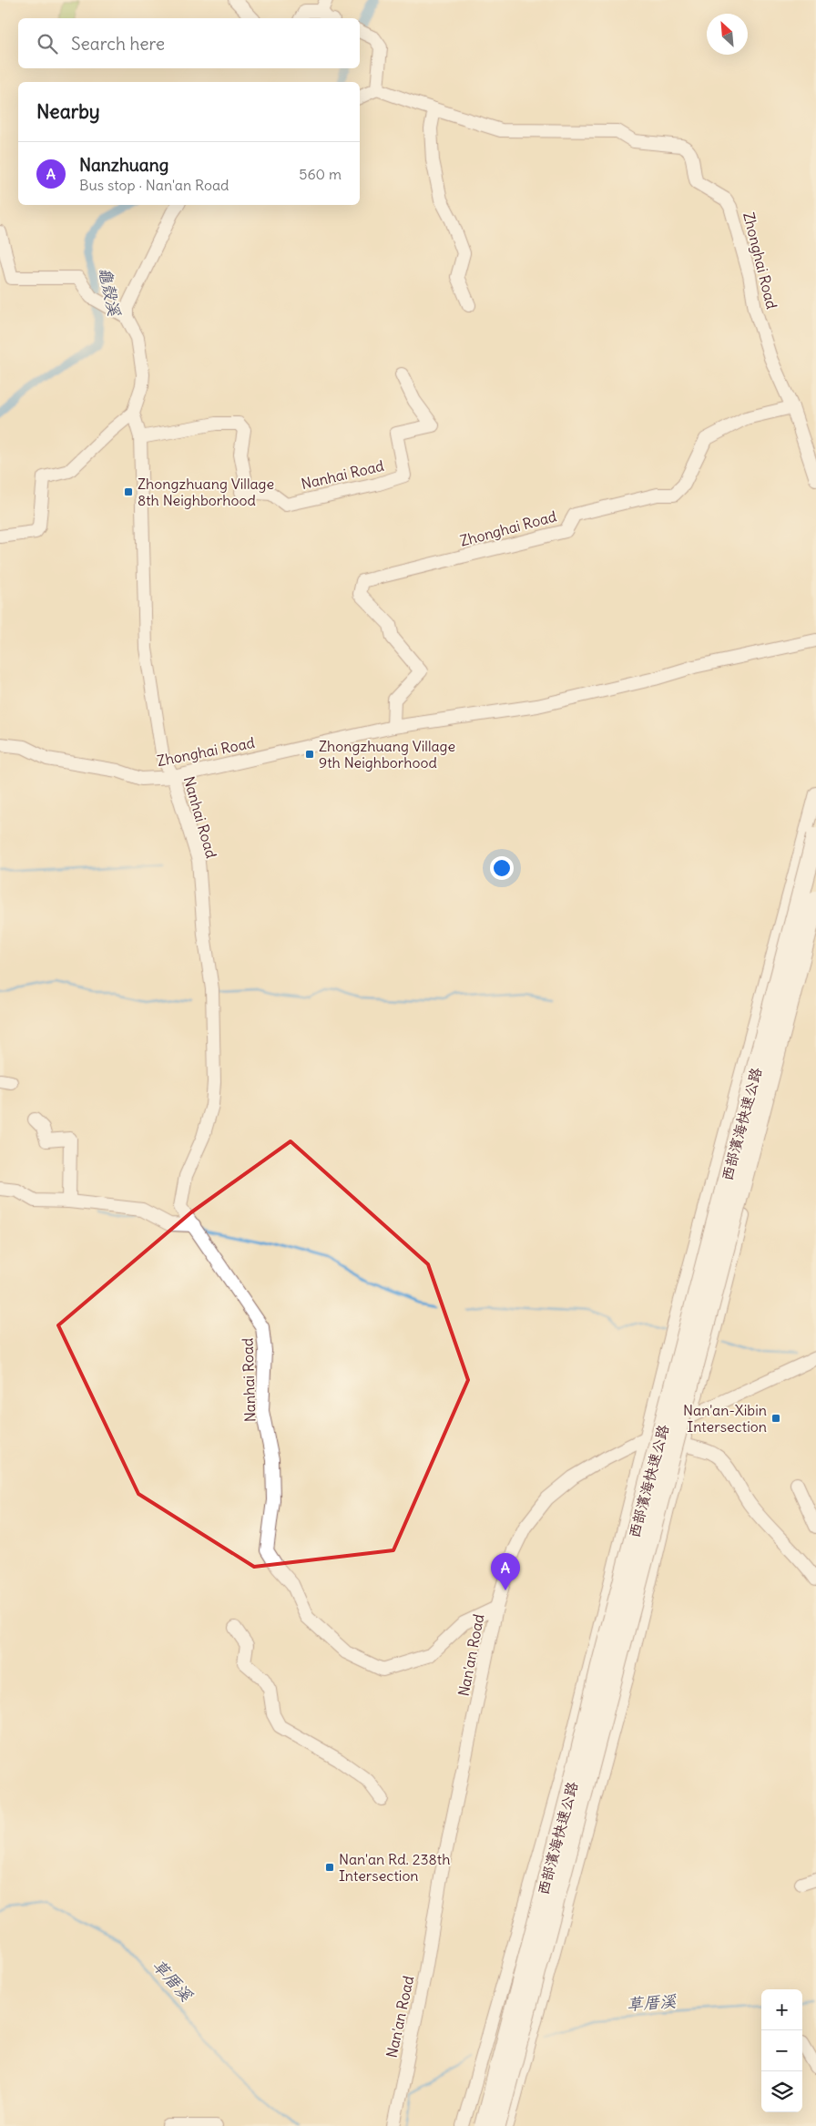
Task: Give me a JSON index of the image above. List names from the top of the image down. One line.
{"streets":{"highway":["西部濱海快速公路"],"street":["Zhonghai Road","Nanhai Road","Nan'an Road"]},"crossings":[["Zhonghai Road","Nanhai Road"],["Nanhai Road","Nan'an Road"]],"water":["龜殼溪","草厝溪"],"places":{"transit":["Zhongzhuang Village 8th Neighborhood","Zhongzhuang Village 9th Neighborhood","Nan'an-Xibin Intersection","Nan'an Rd. 238th Intersection"]},"north":"top left","page":{"search":"Search here","heading":"Nearby","list":[{"mark":"A","name":"Nanzhuang","note":"Bus stop · Nan'an Road","value":"560 m"}],"pins":"A","map_buttons":["+","−"]}}
